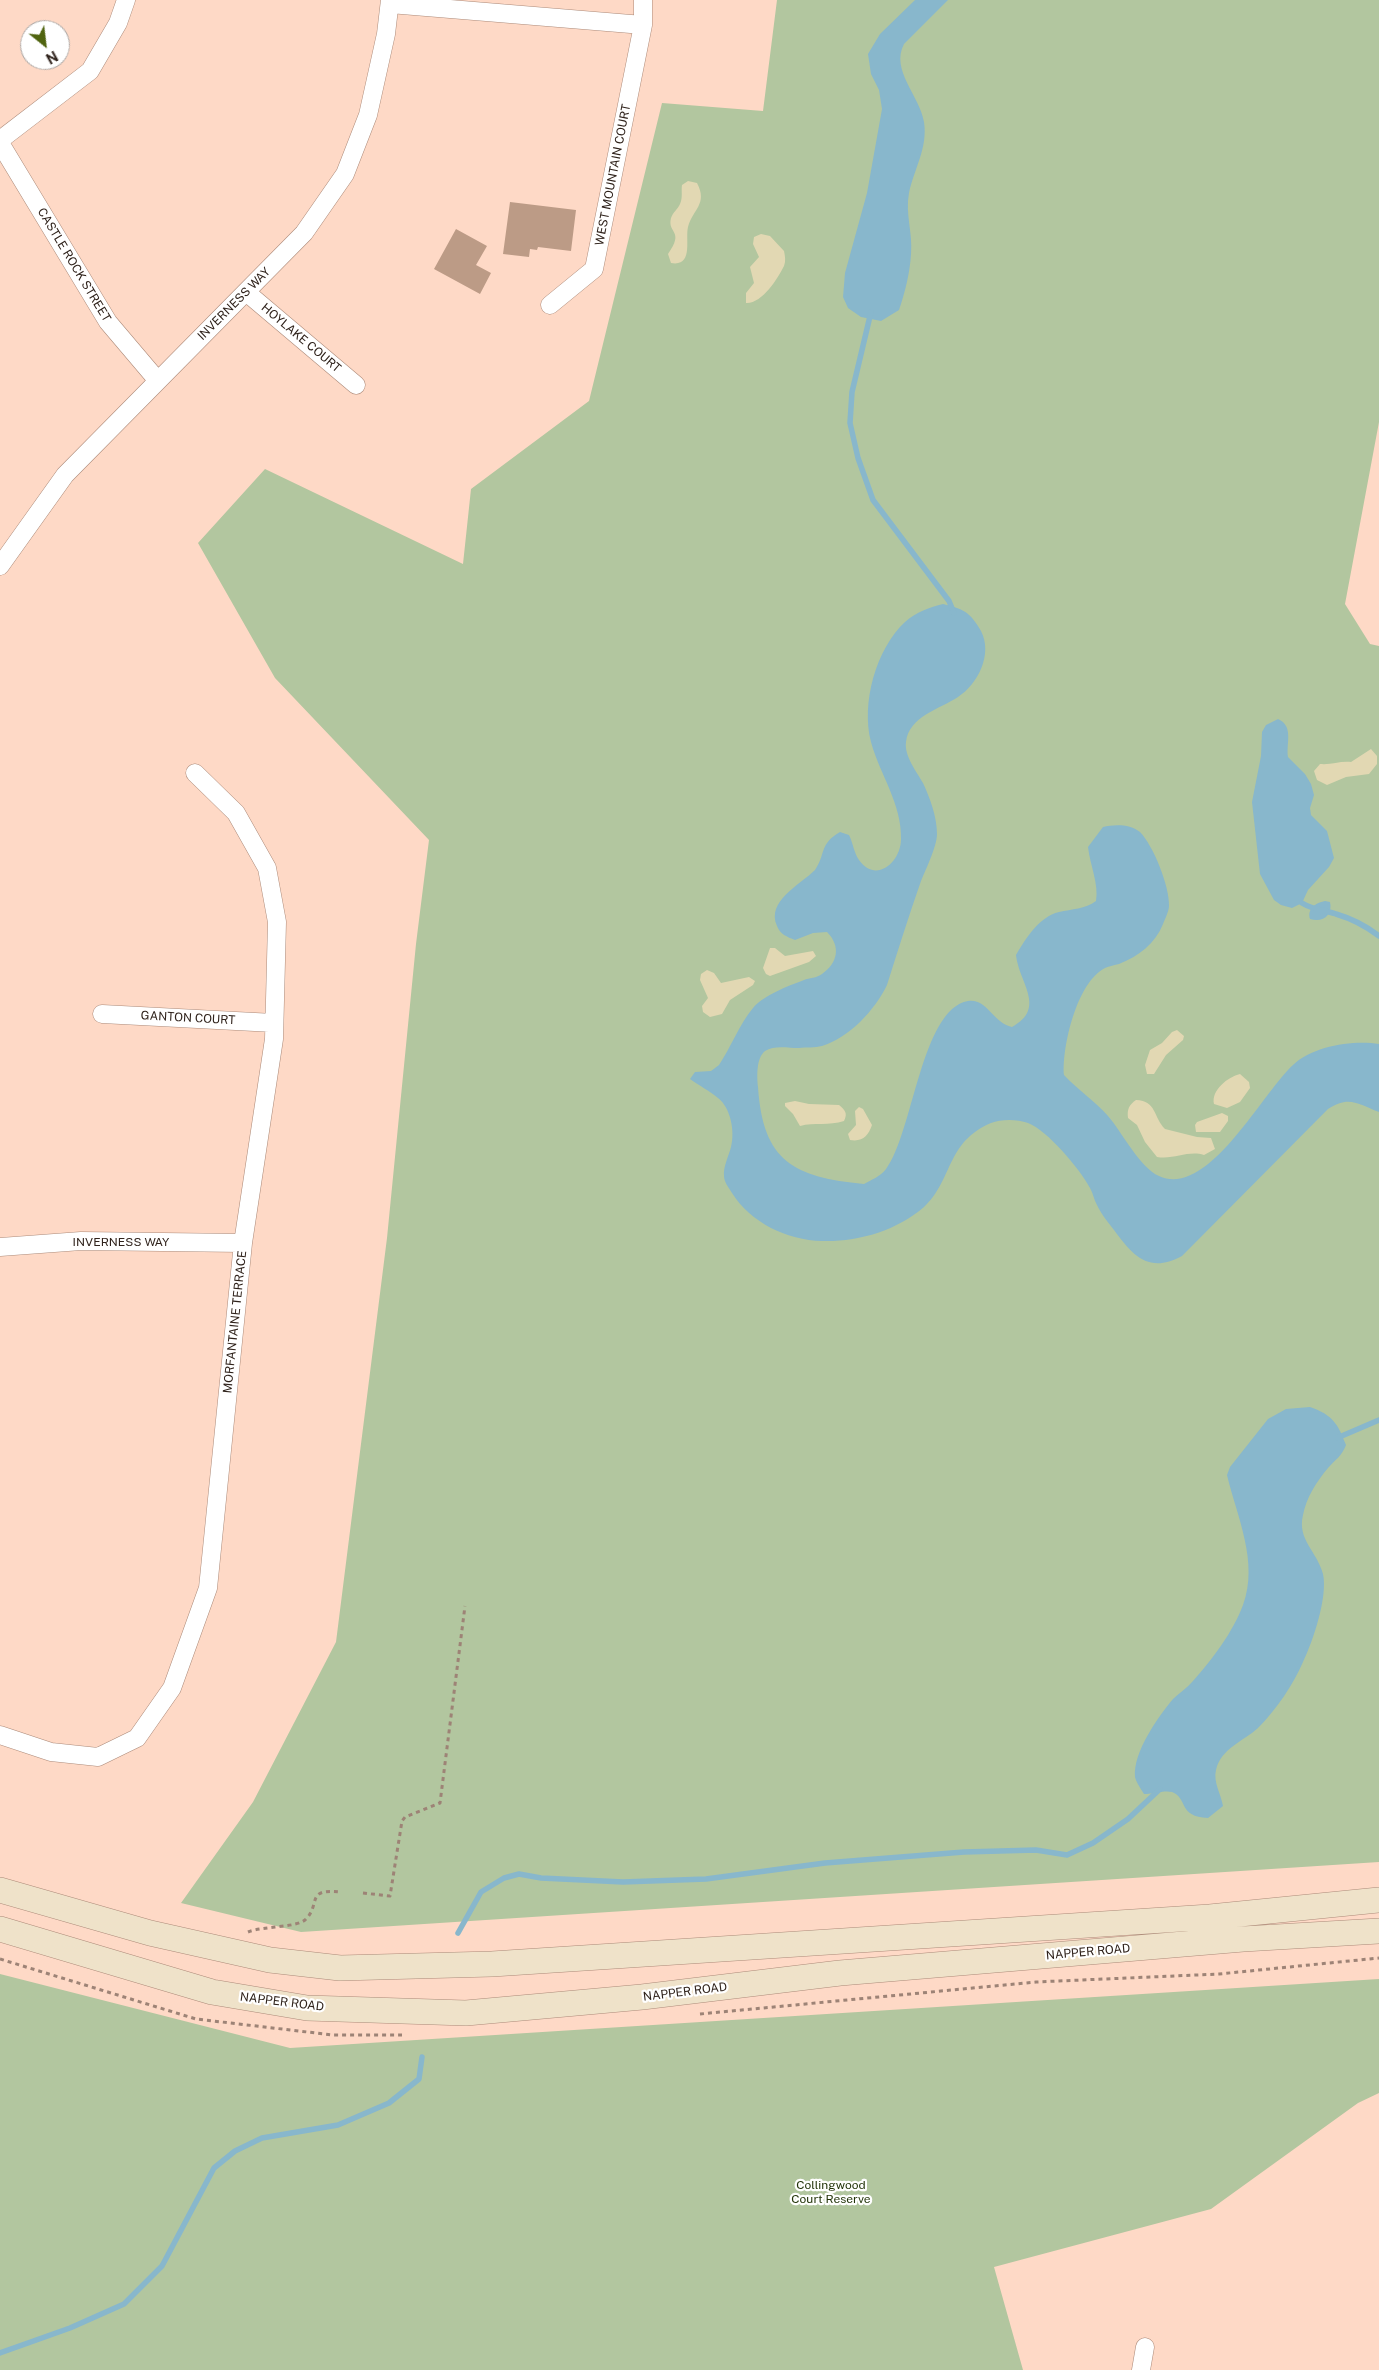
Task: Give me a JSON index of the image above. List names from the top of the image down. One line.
{"streets":{"main road":["NAPPER ROAD"],"street":["WEST MOUNTAIN COURT","CASTLE ROCK STREET","INVERNESS WAY","HOYLAKE COURT","GANTON COURT","MORFANTAINE TERRACE"]},"crossings":[["CASTLE ROCK STREET","INVERNESS WAY"],["INVERNESS WAY","HOYLAKE COURT"],["INVERNESS WAY","MORFANTAINE TERRACE"],["GANTON COURT","MORFANTAINE TERRACE"]],"parks":["Collingwood Court Reserve"],"north":"bottom right"}
